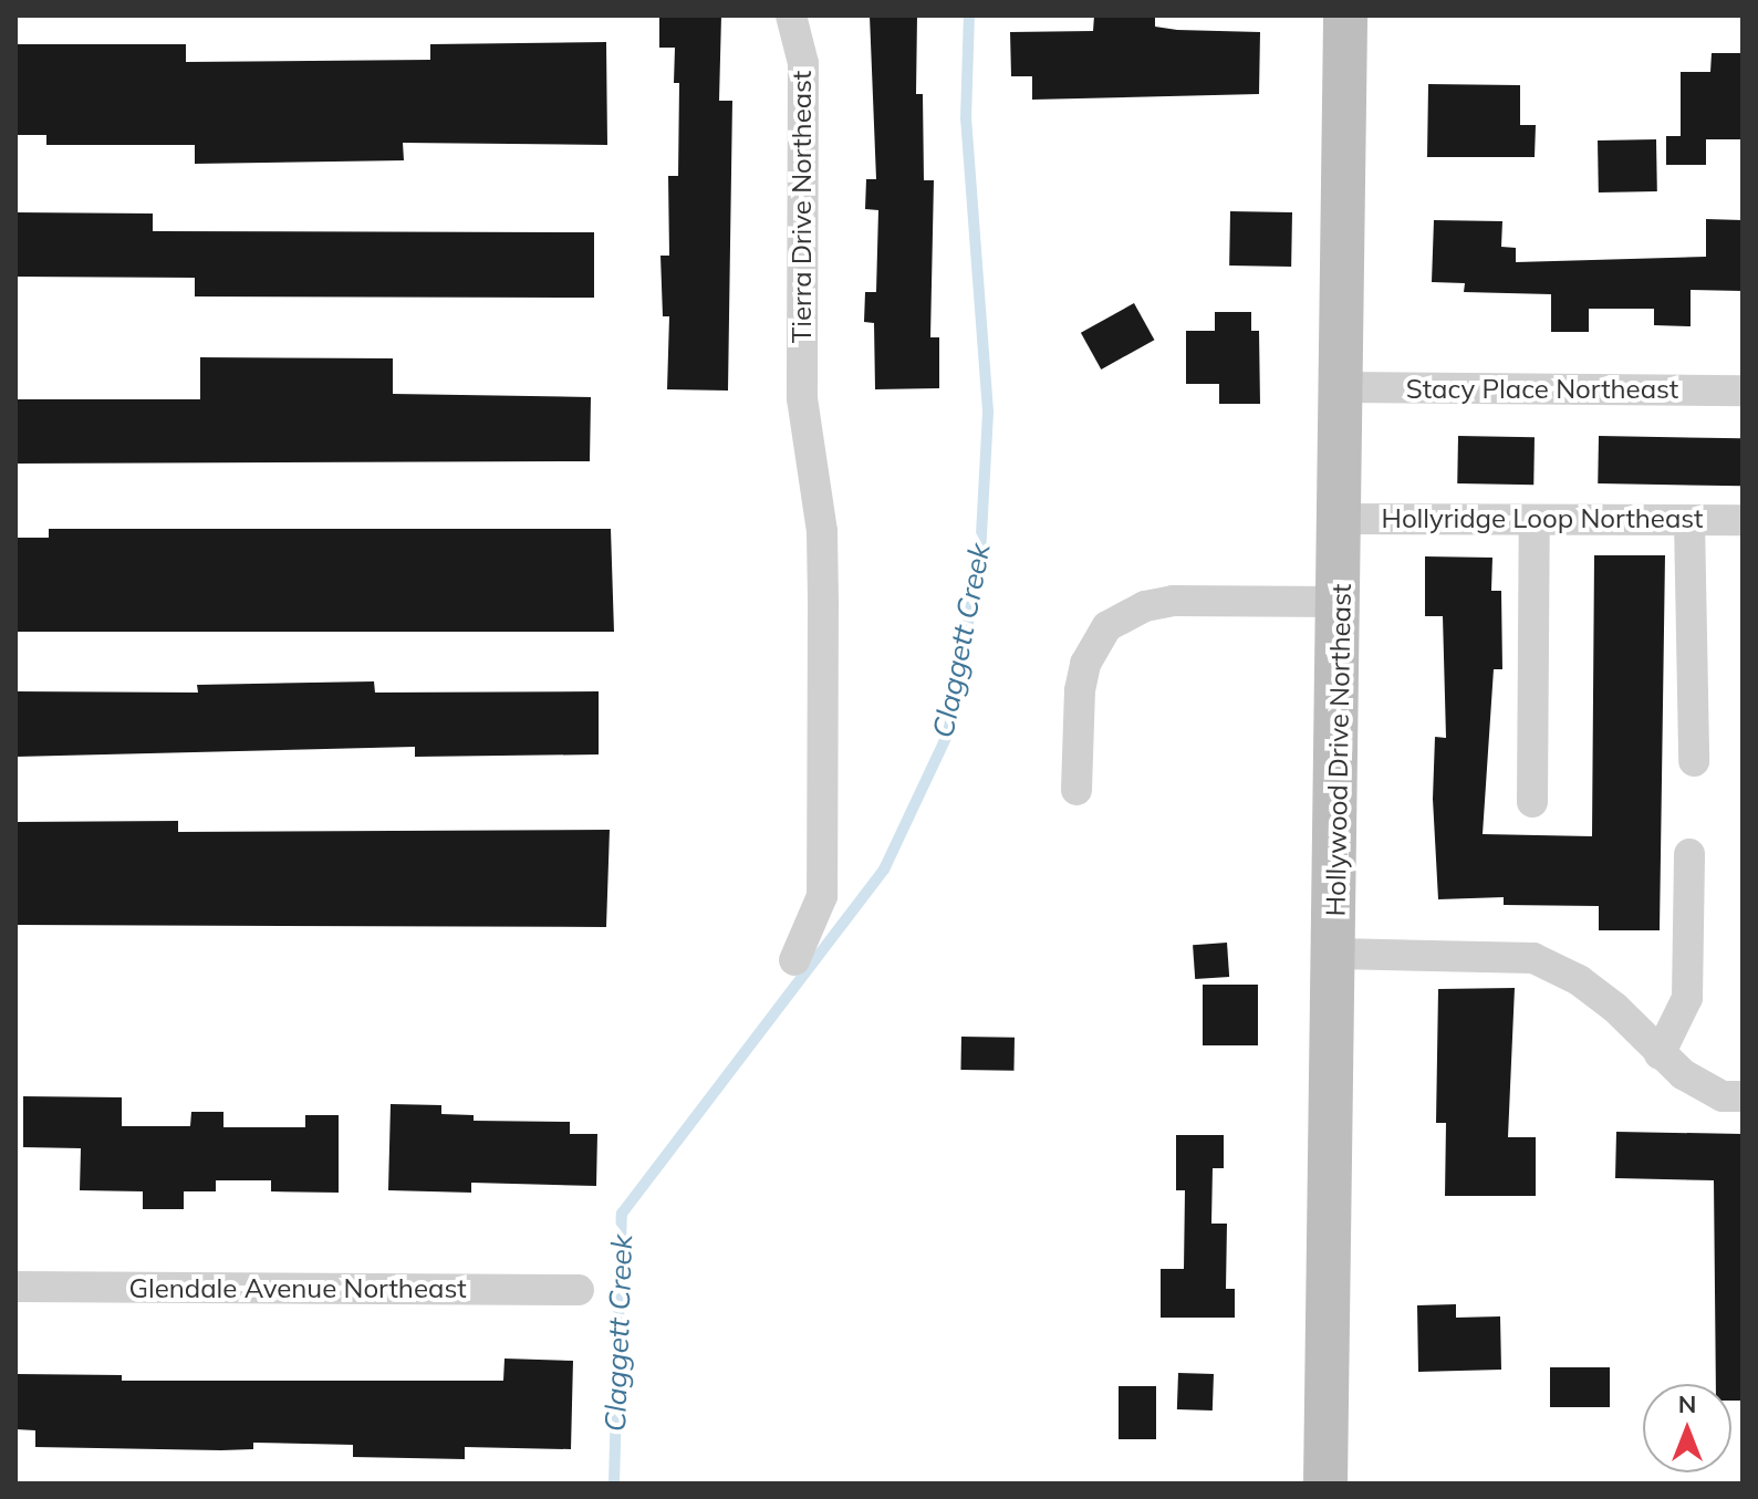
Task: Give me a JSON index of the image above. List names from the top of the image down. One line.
{"streets":{"street":["Tierra Drive Northeast","Stacy Place Northeast","Hollyridge Loop Northeast","Hollywood Drive Northeast","Glendale Avenue Northeast"]},"crossings":[["Stacy Place Northeast","Hollywood Drive Northeast"],["Hollyridge Loop Northeast","Hollywood Drive Northeast"]],"water":["Claggett Creek"],"north":"top"}
